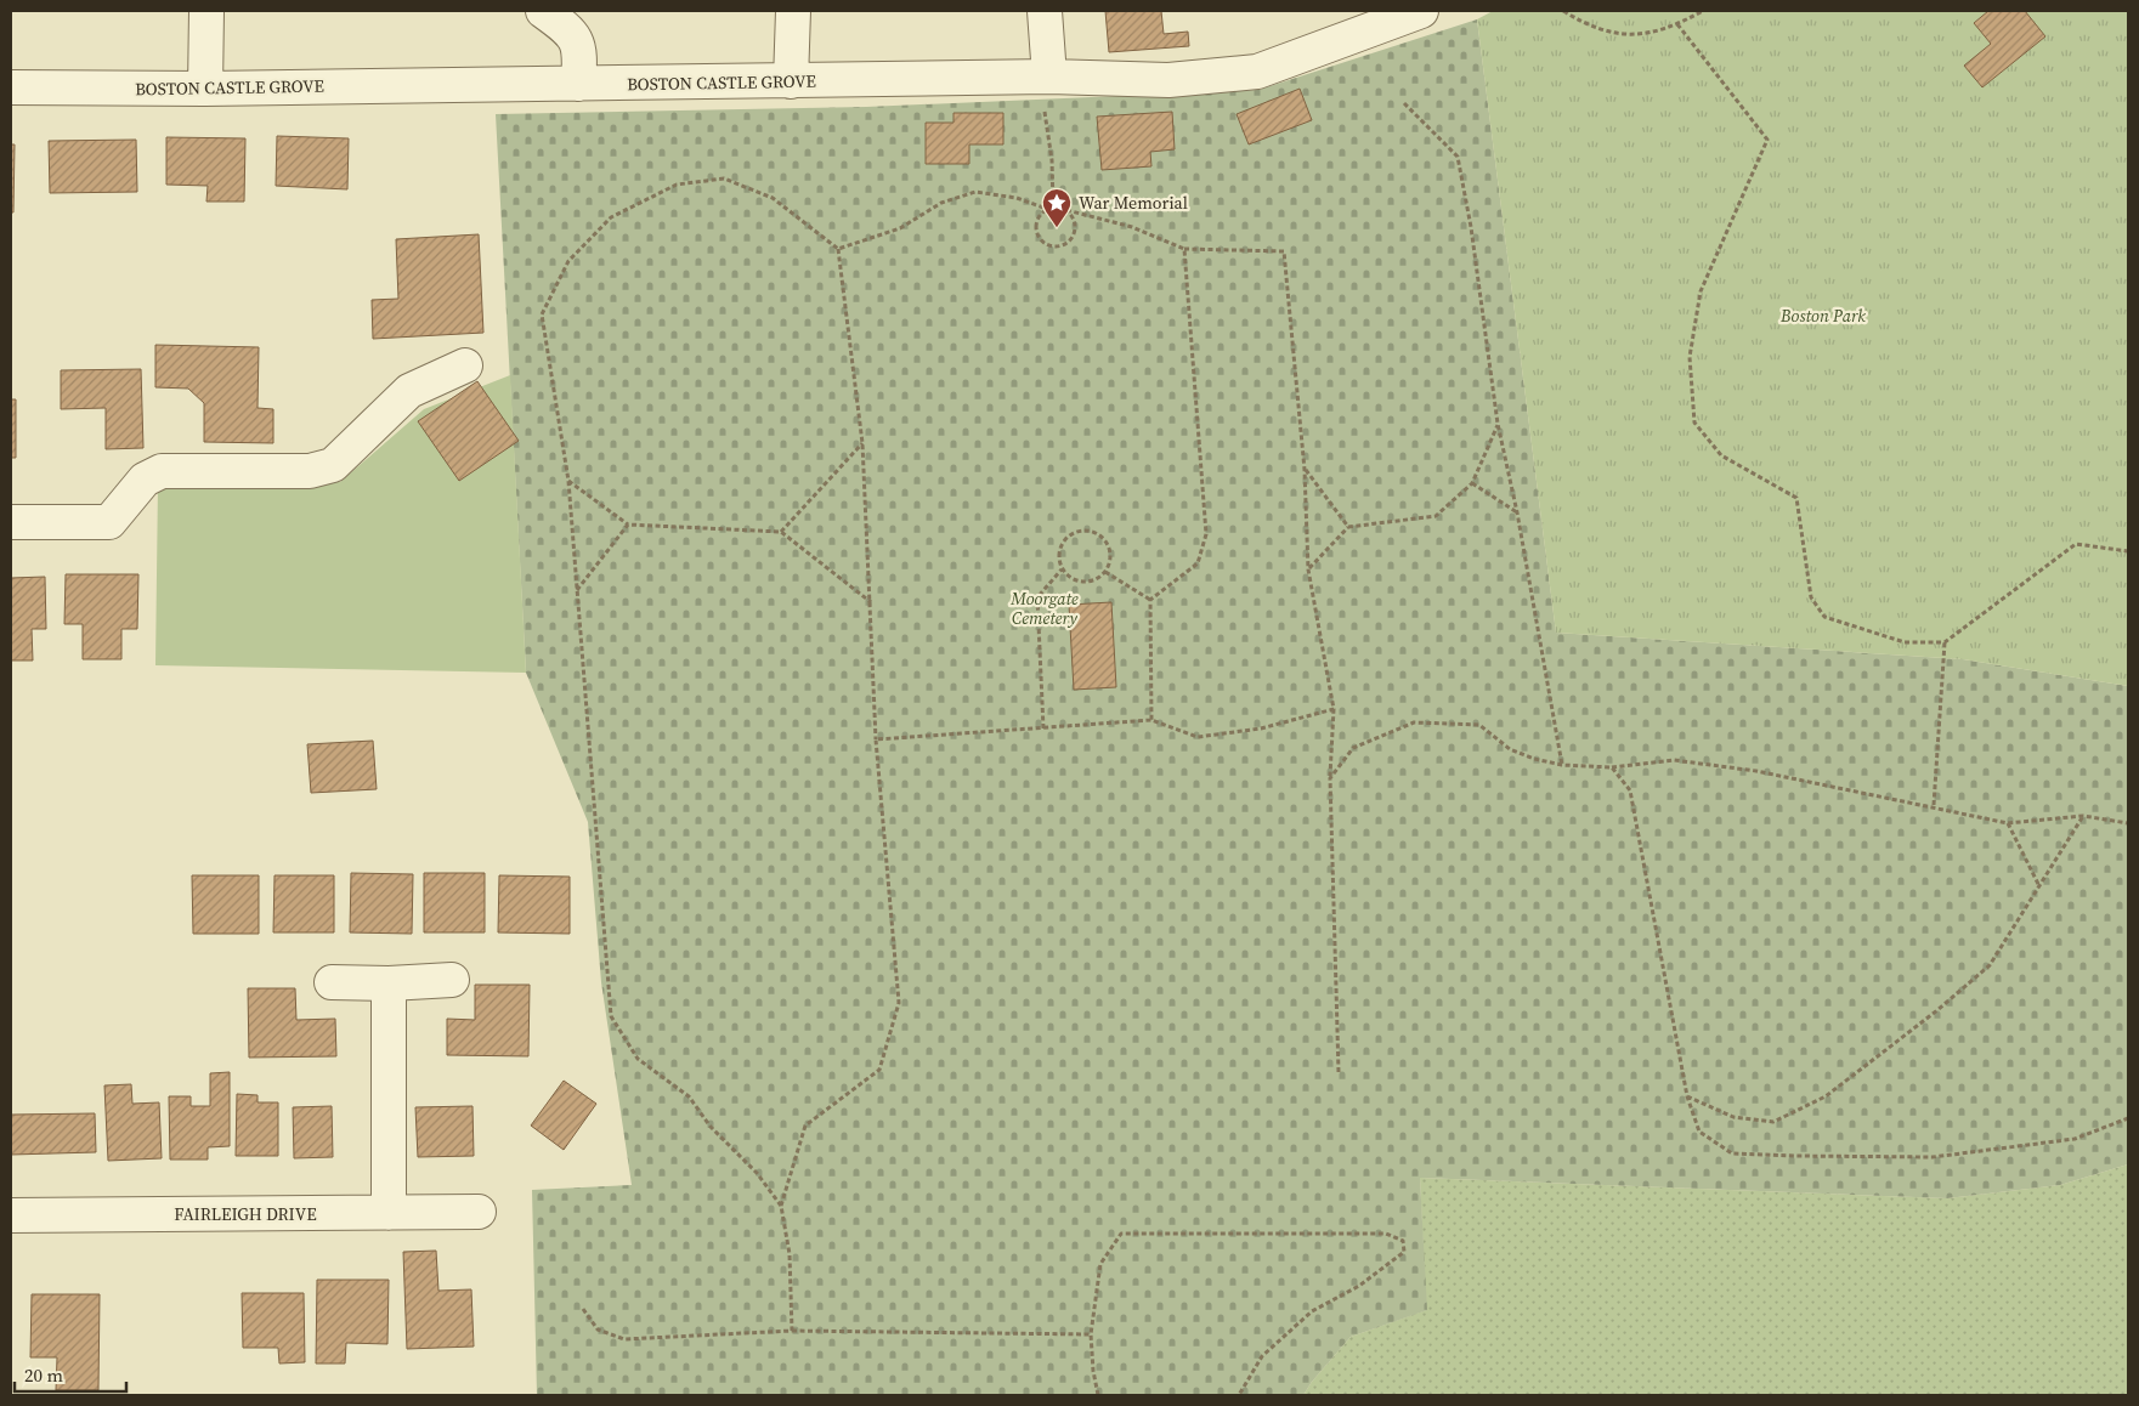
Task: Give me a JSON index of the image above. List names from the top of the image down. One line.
{"streets":{"street":["BOSTON CASTLE GROVE","FAIRLEIGH DRIVE"]},"parks":["Boston Park","Moorgate Cemetery"],"places":{"place":["War Memorial"]},"scale_bar":"20 m"}
